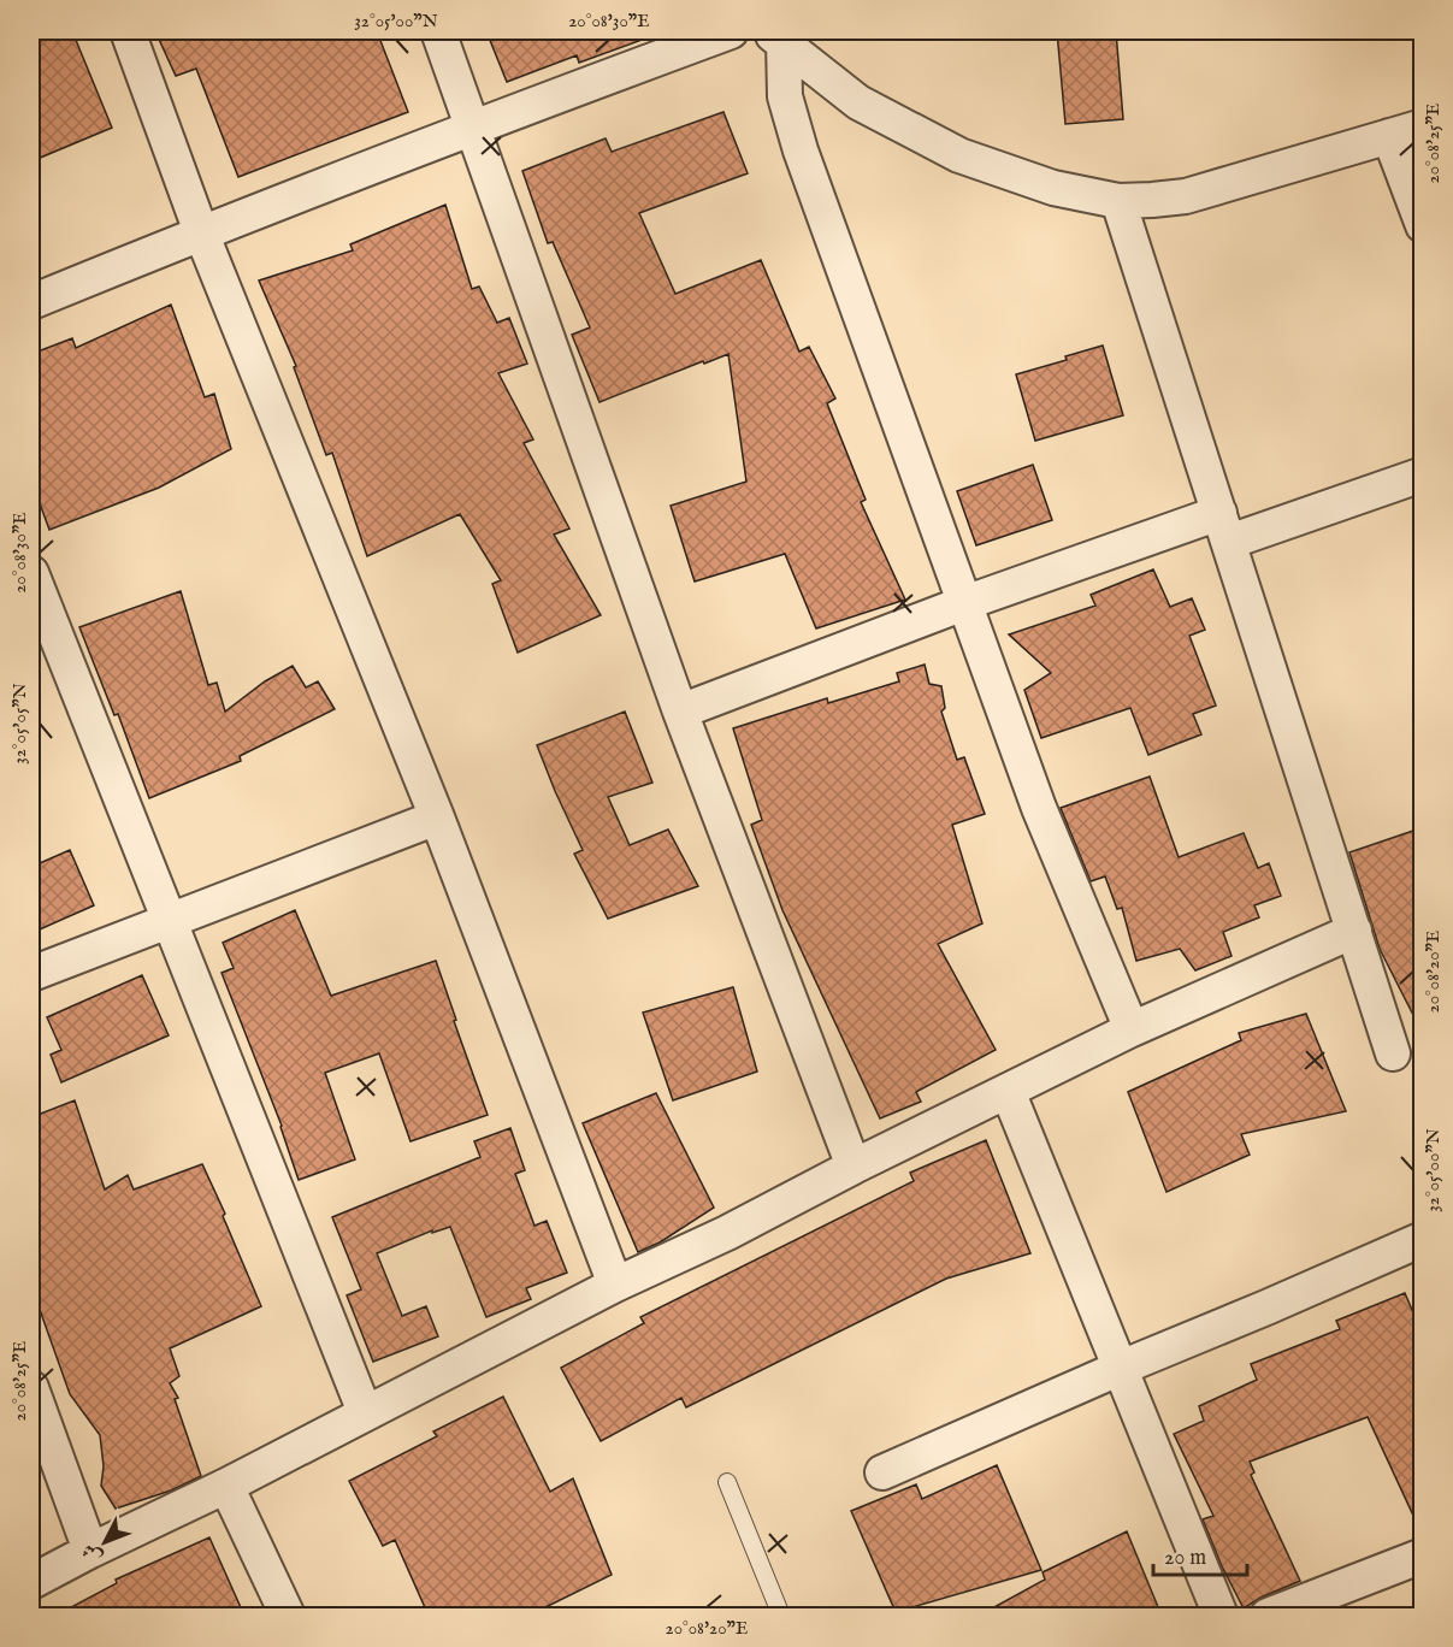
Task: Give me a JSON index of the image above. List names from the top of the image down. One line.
{"scale_bar":"20 m","north":"bottom left","coordinates":["32°05'00\"N","20°08'30\"E","20°08'25\"E","32°05'05\"N","20°08'20\"E"]}
